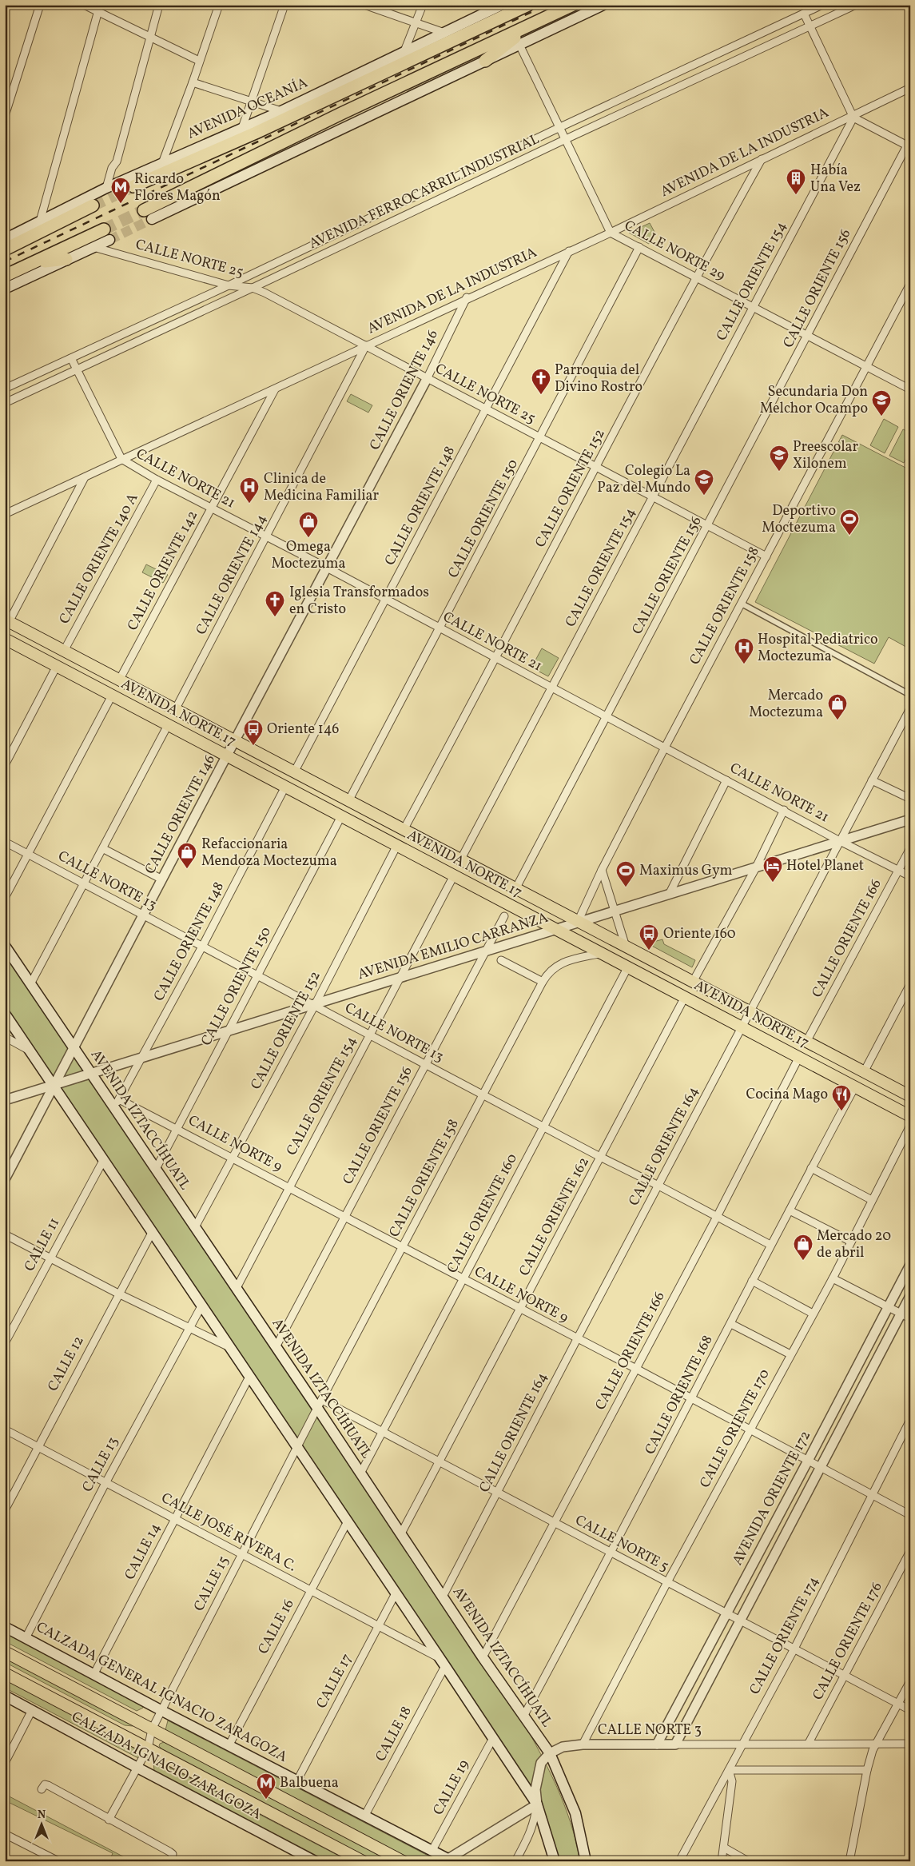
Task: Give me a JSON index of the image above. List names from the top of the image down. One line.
{"streets":{"highway":["AVENIDA OCEANÍA"],"main road":["AVENIDA NORTE 17","AVENIDA IZTACCÍHUATL","CALZADA GENERAL IGNACIO ZARAGOZA","CALZADA IGNACIO ZARAGOZA"],"street":["AVENIDA DE LA INDUSTRIA","AVENIDA FERROCARRIL INDUSTRIAL","CALLE NORTE 29","CALLE NORTE 25","CALLE ORIENTE 154","CALLE ORIENTE 156","CALLE ORIENTE 146","CALLE NORTE 21","CALLE ORIENTE 152","CALLE ORIENTE 148","CALLE ORIENTE 150","CALLE ORIENTE 140 A","CALLE ORIENTE 142","CALLE ORIENTE 144","CALLE ORIENTE 158","CALLE NORTE 13","CALLE ORIENTE 166","AVENIDA EMILIO CARRANZA","CALLE NORTE 9","CALLE ORIENTE 164","CALLE ORIENTE 160","CALLE ORIENTE 162","CALLE 11","CALLE 12","CALLE ORIENTE 168","CALLE ORIENTE 170","CALLE 13","AVENIDA ORIENTE 172","CALLE JOSÉ RIVERA C.","CALLE NORTE 5","CALLE 14","CALLE 15","CALLE 16","CALLE ORIENTE 174","CALLE ORIENTE 176","CALLE 17","CALLE NORTE 3","CALLE 18","CALLE 19"]},"crossings":[["AVENIDA DE LA INDUSTRIA","CALLE NORTE 29"],["AVENIDA DE LA INDUSTRIA","CALLE NORTE 25"],["AVENIDA DE LA INDUSTRIA","CALLE ORIENTE 154"],["AVENIDA DE LA INDUSTRIA","CALLE ORIENTE 146"],["AVENIDA DE LA INDUSTRIA","CALLE NORTE 21"],["AVENIDA DE LA INDUSTRIA","CALLE ORIENTE 152"],["AVENIDA DE LA INDUSTRIA","CALLE ORIENTE 148"],["AVENIDA DE LA INDUSTRIA","CALLE ORIENTE 142"],["AVENIDA DE LA INDUSTRIA","CALLE ORIENTE 144"],["AVENIDA FERROCARRIL INDUSTRIAL","CALLE NORTE 29"],["AVENIDA FERROCARRIL INDUSTRIAL","CALLE NORTE 25"],["AVENIDA FERROCARRIL INDUSTRIAL","CALLE NORTE 21"],["CALLE NORTE 29","CALLE ORIENTE 154"],["CALLE NORTE 29","CALLE ORIENTE 156"],["CALLE NORTE 29","CALLE ORIENTE 152"],["CALLE NORTE 29","CALLE ORIENTE 150"],["CALLE NORTE 29","CALLE ORIENTE 158"],["CALLE NORTE 25","CALLE ORIENTE 154"],["CALLE NORTE 25","CALLE ORIENTE 156"],["CALLE NORTE 25","CALLE ORIENTE 146"],["CALLE NORTE 25","CALLE ORIENTE 152"],["CALLE NORTE 25","CALLE ORIENTE 148"],["CALLE NORTE 25","CALLE ORIENTE 150"],["CALLE NORTE 25","CALLE ORIENTE 144"],["CALLE NORTE 25","CALLE ORIENTE 158"],["CALLE ORIENTE 154","CALLE NORTE 21"],["CALLE ORIENTE 154","AVENIDA NORTE 17"],["CALLE ORIENTE 154","CALLE NORTE 13"],["CALLE ORIENTE 154","AVENIDA EMILIO CARRANZA"],["CALLE ORIENTE 154","AVENIDA IZTACCÍHUATL"],["CALLE ORIENTE 154","CALLE NORTE 9"],["CALLE ORIENTE 156","CALLE NORTE 21"],["CALLE ORIENTE 156","AVENIDA NORTE 17"],["CALLE ORIENTE 156","CALLE NORTE 13"],["CALLE ORIENTE 156","AVENIDA EMILIO CARRANZA"],["CALLE ORIENTE 156","AVENIDA IZTACCÍHUATL"],["CALLE ORIENTE 156","CALLE NORTE 9"],["CALLE ORIENTE 146","CALLE NORTE 21"],["CALLE ORIENTE 146","AVENIDA NORTE 17"],["CALLE ORIENTE 146","CALLE NORTE 13"],["CALLE ORIENTE 146","AVENIDA EMILIO CARRANZA"],["CALLE ORIENTE 146","AVENIDA IZTACCÍHUATL"],["CALLE NORTE 21","CALLE ORIENTE 152"],["CALLE NORTE 21","CALLE ORIENTE 148"],["CALLE NORTE 21","CALLE ORIENTE 150"],["CALLE NORTE 21","CALLE ORIENTE 140 A"],["CALLE NORTE 21","CALLE ORIENTE 142"],["CALLE NORTE 21","CALLE ORIENTE 144"],["CALLE NORTE 21","CALLE ORIENTE 158"],["CALLE NORTE 21","CALLE ORIENTE 166"],["CALLE NORTE 21","AVENIDA EMILIO CARRANZA"],["CALLE NORTE 21","CALLE ORIENTE 164"],["CALLE ORIENTE 152","AVENIDA NORTE 17"],["CALLE ORIENTE 152","CALLE NORTE 13"],["CALLE ORIENTE 152","AVENIDA EMILIO CARRANZA"],["CALLE ORIENTE 152","AVENIDA IZTACCÍHUATL"],["CALLE ORIENTE 152","CALLE NORTE 9"],["CALLE ORIENTE 148","AVENIDA NORTE 17"],["CALLE ORIENTE 148","CALLE NORTE 13"],["CALLE ORIENTE 148","AVENIDA EMILIO CARRANZA"],["CALLE ORIENTE 148","AVENIDA IZTACCÍHUATL"],["CALLE ORIENTE 148","CALLE NORTE 9"],["CALLE ORIENTE 150","AVENIDA NORTE 17"],["CALLE ORIENTE 150","CALLE NORTE 13"],["CALLE ORIENTE 150","AVENIDA EMILIO CARRANZA"],["CALLE ORIENTE 150","AVENIDA IZTACCÍHUATL"],["CALLE ORIENTE 150","CALLE NORTE 9"],["CALLE ORIENTE 140 A","AVENIDA NORTE 17"],["CALLE ORIENTE 142","AVENIDA NORTE 17"],["CALLE ORIENTE 144","AVENIDA NORTE 17"],["CALLE ORIENTE 158","AVENIDA NORTE 17"],["CALLE ORIENTE 158","CALLE NORTE 13"],["CALLE ORIENTE 158","AVENIDA EMILIO CARRANZA"],["CALLE ORIENTE 158","AVENIDA IZTACCÍHUATL"],["CALLE ORIENTE 158","CALLE NORTE 9"],["CALLE ORIENTE 158","CALLE NORTE 5"],["CALLE ORIENTE 158","CALLE 15"],["AVENIDA NORTE 17","CALLE ORIENTE 166"],["AVENIDA NORTE 17","AVENIDA EMILIO CARRANZA"],["AVENIDA NORTE 17","CALLE ORIENTE 164"],["AVENIDA NORTE 17","CALLE ORIENTE 160"],["AVENIDA NORTE 17","CALLE ORIENTE 162"],["AVENIDA NORTE 17","CALLE ORIENTE 168"],["CALLE NORTE 13","CALLE ORIENTE 166"],["CALLE NORTE 13","AVENIDA EMILIO CARRANZA"],["CALLE NORTE 13","CALLE ORIENTE 164"],["CALLE NORTE 13","CALLE ORIENTE 160"],["CALLE NORTE 13","CALLE ORIENTE 162"],["CALLE NORTE 13","CALLE ORIENTE 168"],["CALLE ORIENTE 166","AVENIDA IZTACCÍHUATL"],["CALLE ORIENTE 166","CALLE NORTE 9"],["CALLE ORIENTE 166","CALLE NORTE 5"],["AVENIDA EMILIO CARRANZA","AVENIDA IZTACCÍHUATL"],["AVENIDA EMILIO CARRANZA","CALLE ORIENTE 164"],["AVENIDA IZTACCÍHUATL","CALLE NORTE 9"],["AVENIDA IZTACCÍHUATL","CALLE ORIENTE 164"],["AVENIDA IZTACCÍHUATL","CALLE ORIENTE 160"],["AVENIDA IZTACCÍHUATL","CALLE ORIENTE 162"],["AVENIDA IZTACCÍHUATL","CALLE ORIENTE 168"],["AVENIDA IZTACCÍHUATL","CALLE NORTE 5"],["AVENIDA IZTACCÍHUATL","CALLE NORTE 3"],["CALLE NORTE 9","CALLE ORIENTE 164"],["CALLE NORTE 9","CALLE ORIENTE 160"],["CALLE NORTE 9","CALLE ORIENTE 162"],["CALLE NORTE 9","CALLE ORIENTE 168"],["CALLE NORTE 9","CALLE ORIENTE 170"],["CALLE NORTE 9","AVENIDA ORIENTE 172"],["CALLE NORTE 9","CALLE ORIENTE 174"],["CALLE ORIENTE 164","CALLE NORTE 5"],["CALLE ORIENTE 160","CALLE NORTE 5"],["CALLE ORIENTE 162","CALLE NORTE 5"],["CALLE 12","CALLE JOSÉ RIVERA C."],["CALLE ORIENTE 168","CALLE NORTE 5"],["CALLE ORIENTE 170","CALLE NORTE 5"],["CALLE ORIENTE 170","CALLE NORTE 3"],["CALLE 13","CALLE JOSÉ RIVERA C."],["CALLE 13","CALZADA GENERAL IGNACIO ZARAGOZA"],["AVENIDA ORIENTE 172","CALLE NORTE 5"],["AVENIDA ORIENTE 172","CALLE NORTE 3"],["CALLE JOSÉ RIVERA C.","CALLE 14"],["CALLE JOSÉ RIVERA C.","CALLE 15"],["CALLE JOSÉ RIVERA C.","CALLE 16"],["CALLE JOSÉ RIVERA C.","CALLE 17"],["CALLE JOSÉ RIVERA C.","CALLE 18"],["CALLE NORTE 5","CALLE ORIENTE 174"],["CALLE NORTE 5","CALLE ORIENTE 176"],["CALLE 14","CALZADA GENERAL IGNACIO ZARAGOZA"],["CALLE 15","CALZADA GENERAL IGNACIO ZARAGOZA"],["CALLE 15","CALZADA IGNACIO ZARAGOZA"],["CALLE 16","CALZADA GENERAL IGNACIO ZARAGOZA"],["CALLE ORIENTE 174","CALLE NORTE 3"],["CALLE ORIENTE 176","CALLE NORTE 3"],["CALLE 17","CALZADA GENERAL IGNACIO ZARAGOZA"],["CALZADA GENERAL IGNACIO ZARAGOZA","CALLE 18"],["CALZADA GENERAL IGNACIO ZARAGOZA","CALLE 19"]],"places":{"building":["Había Una Vez"],"metro station":["Ricardo Flores Magón","Balbuena"],"church":["Parroquia del Divino Rostro","Iglesia Transformados en Cristo"],"school or university":["Secundaria Don Melchor Ocampo","Preescolar Xilonem","Colegio La Paz del Mundo"],"hospital":["Clinica de Medicina Familiar","Hospital Pediatrico Moctezuma"],"sports":["Deportivo Moctezuma","Maximus Gym"],"shop":["Omega Moctezuma","Mercado Moctezuma","Refaccionaria Mendoza Moctezuma","Mercado 20 de abril"],"bus stop":["Oriente 146","Oriente 160"],"hotel":["Hotel Planet"],"restaurant":["Cocina Mago"]},"north":"top"}
